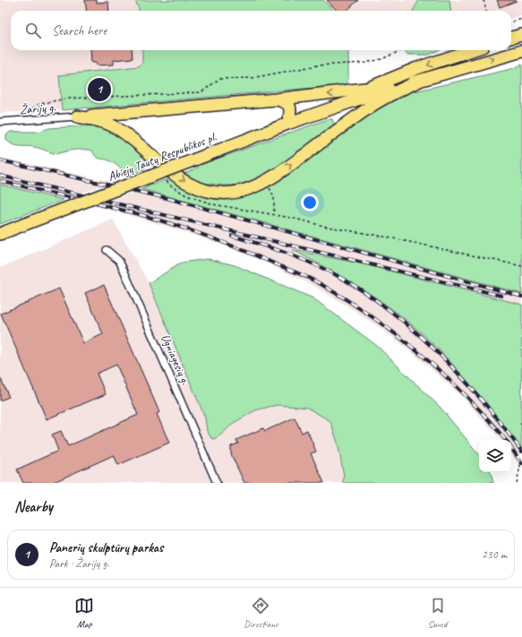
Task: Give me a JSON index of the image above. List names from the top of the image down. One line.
{"streets":{"highway":["Abiejų Tautų Respublikos pl."],"street":["Žarijų g.","Ugniagesių g."]},"page":{"search":"Search here","pins":"1","heading":"Nearby","list":[{"mark":"1","name":"Panerių skulptūrų parkas","note":"Park · Žarijų g.","value":"230 m"}],"nav":["Map","Directions","Saved"]}}
